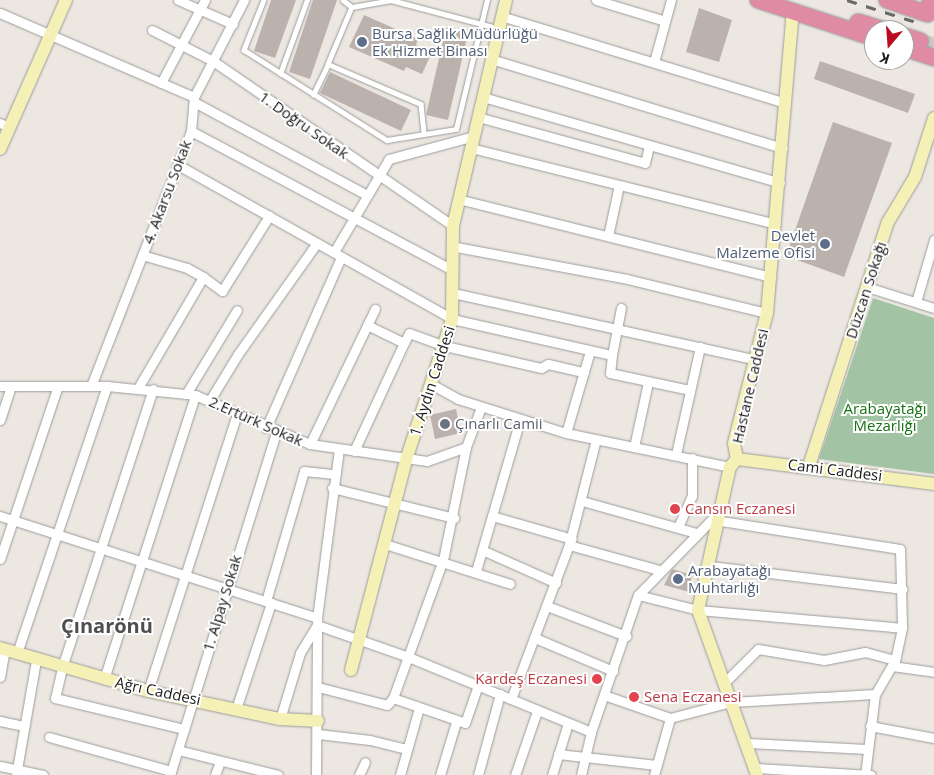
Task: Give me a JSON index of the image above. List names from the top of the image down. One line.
{"streets":{"main road":["Düzcan Sokağı","1. Aydın Caddesi","Hastane Caddesi","Cami Caddesi","Ağrı Caddesi"],"street":["1. Doğru Sokak","4. Akarsu Sokak","2.Ertürk Sokak","1. Alpay Sokak"]},"crossings":[["1. Doğru Sokak","4. Akarsu Sokak"],["1. Doğru Sokak","1. Aydın Caddesi"],["4. Akarsu Sokak","2.Ertürk Sokak"],["Düzcan Sokağı","Cami Caddesi"],["1. Aydın Caddesi","2.Ertürk Sokak"],["Hastane Caddesi","Cami Caddesi"],["2.Ertürk Sokak","1. Alpay Sokak"],["1. Alpay Sokak","Ağrı Caddesi"]],"districts":["Çınarönü"],"parks":["Arabayatağı Mezarlığı"],"places":["Bursa Sağlık Müdürlüğü Ek Hizmet Binası","Devlet Malzeme Ofisi","Çınarlı Camii","Cansın Eczanesi","Arabayatağı Muhtarlığı","Kardeş Eczanesi","Sena Eczanesi"],"north":"bottom"}
